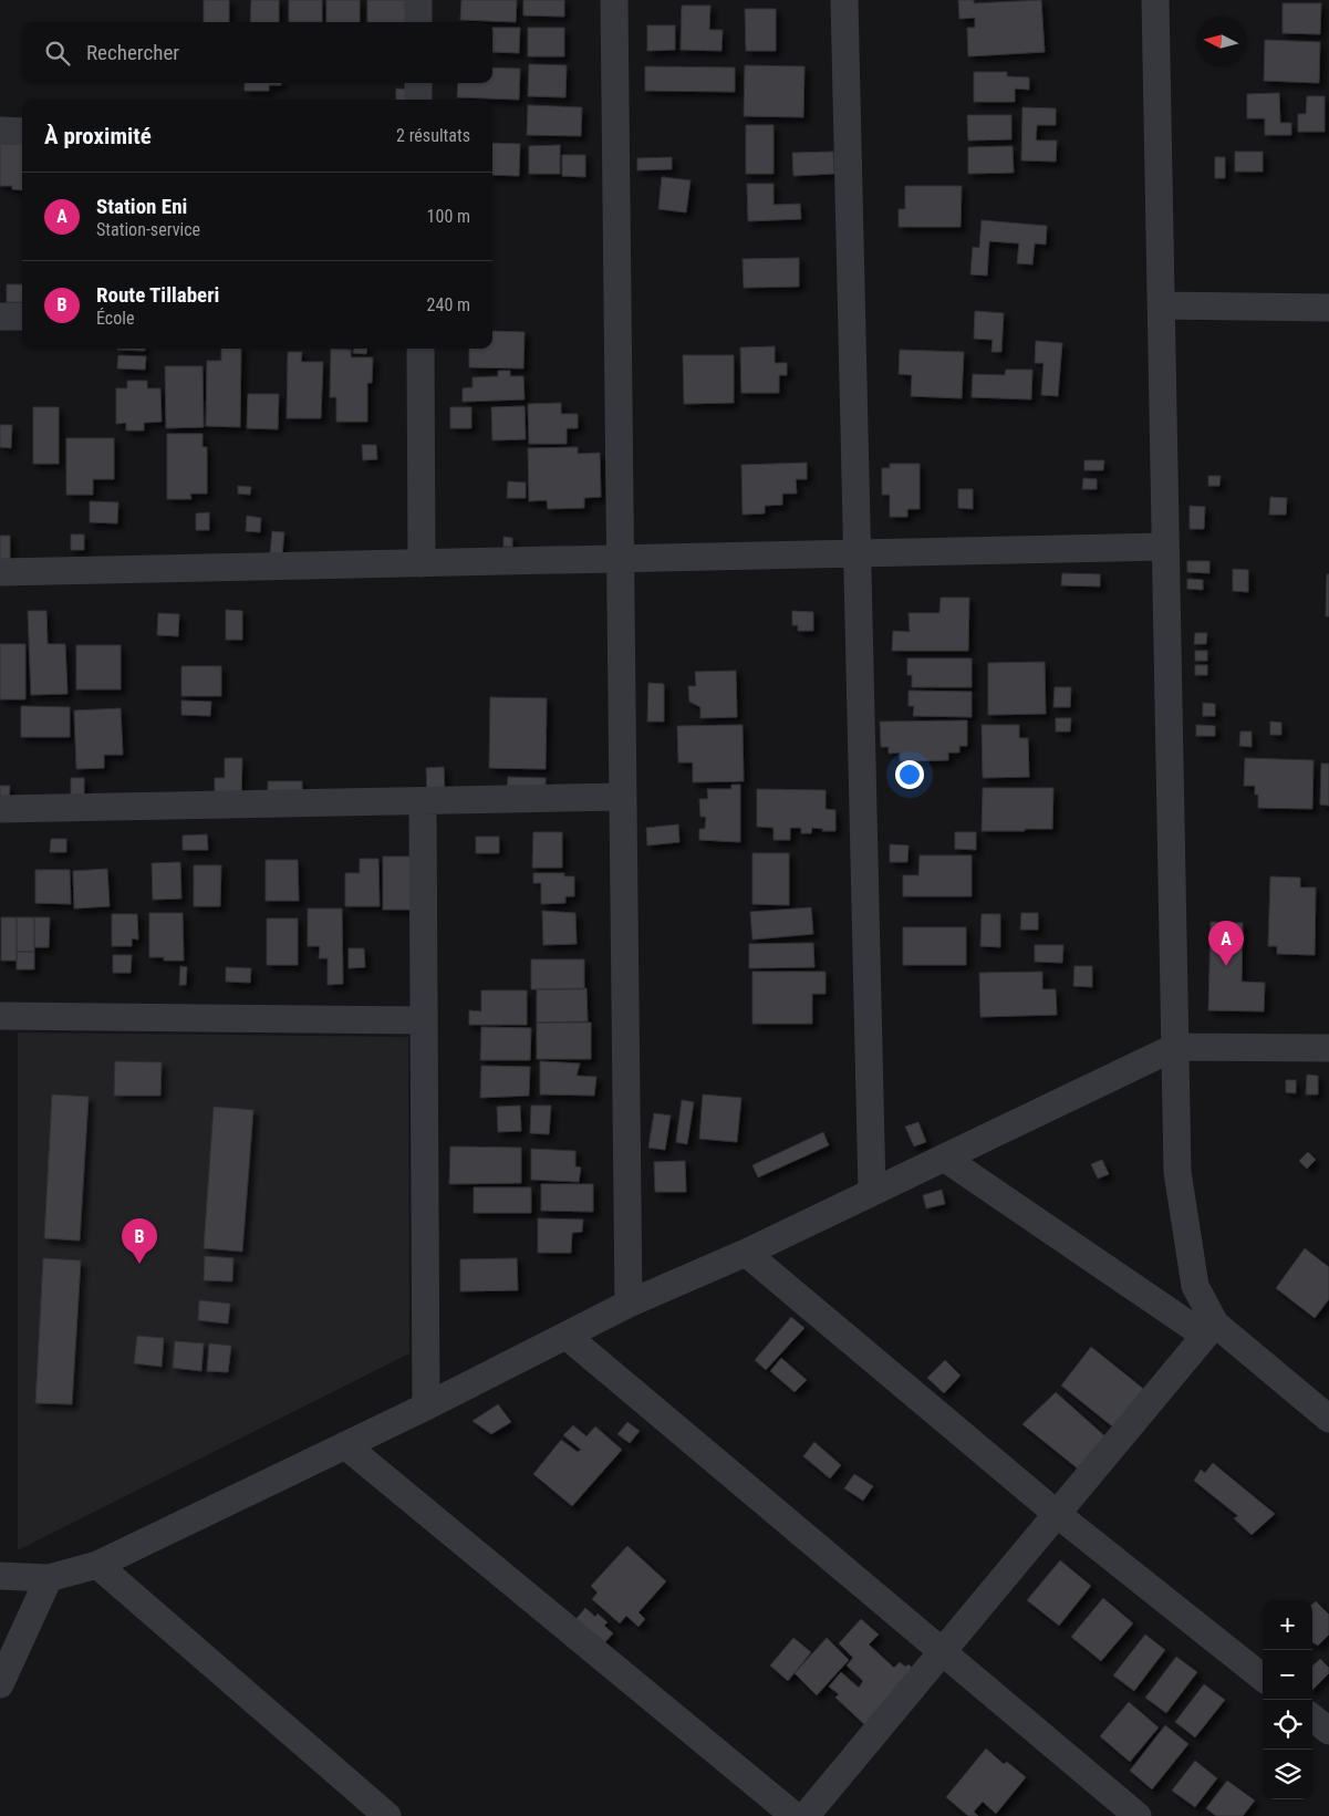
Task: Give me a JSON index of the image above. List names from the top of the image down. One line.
{"north":"left","page":{"search":"Rechercher","heading":["À proximité","2 résultats"],"list":[{"mark":"A","name":"Station Eni","note":"Station-service","value":"100 m"},{"mark":"B","name":"Route Tillaberi","note":"École","value":"240 m"}],"pins":["A","B"],"map_buttons":["+","−"]}}
